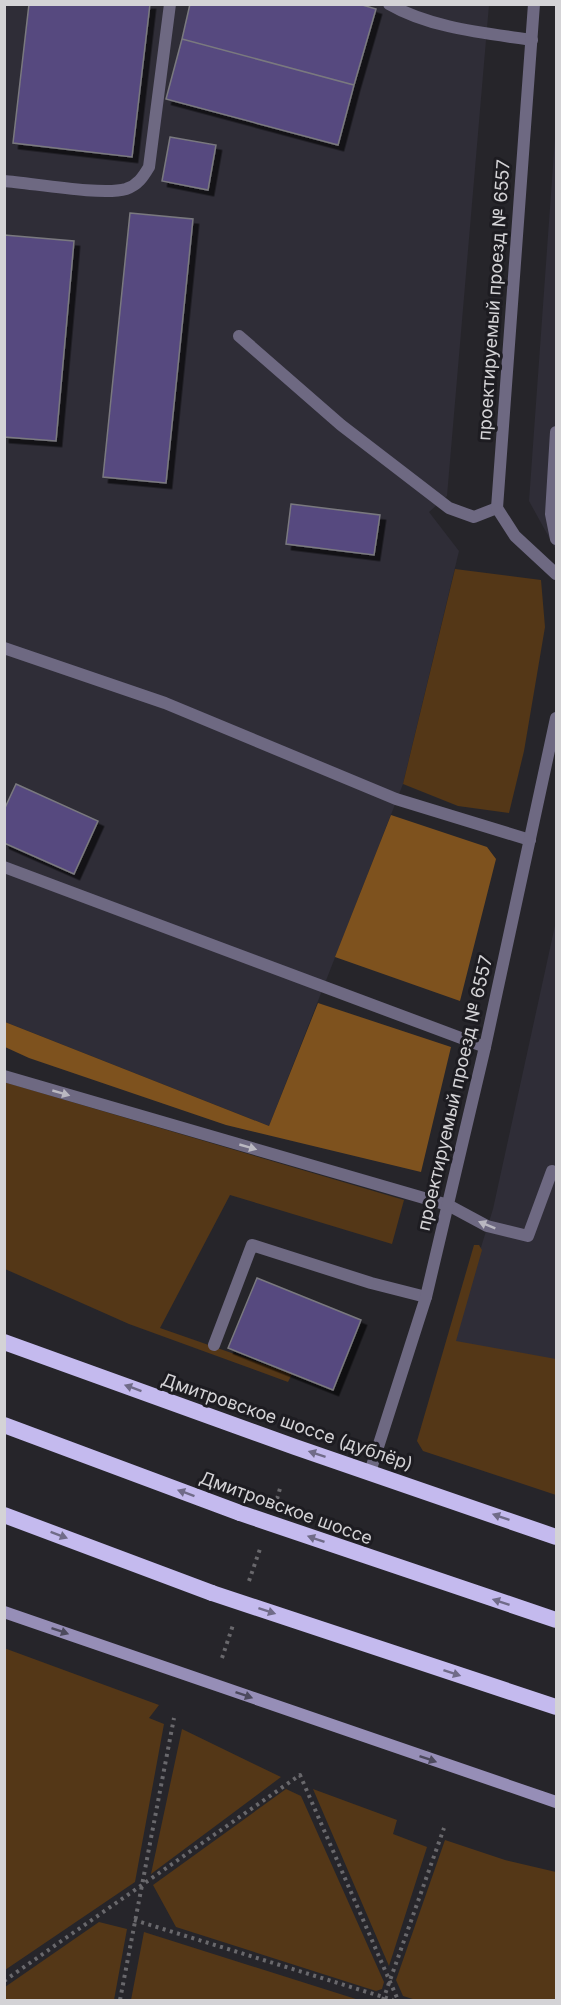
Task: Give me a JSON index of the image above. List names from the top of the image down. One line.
{"streets":{"highway":["Дмитровское шоссе (дублёр)","Дмитровское шоссе"],"street":["проектируемый проезд № 6557"]},"crossings":[["проектируемый проезд № 6557","Дмитровское шоссе (дублёр)"]],"one_way":["Дмитровское шоссе (дублёр)"]}
